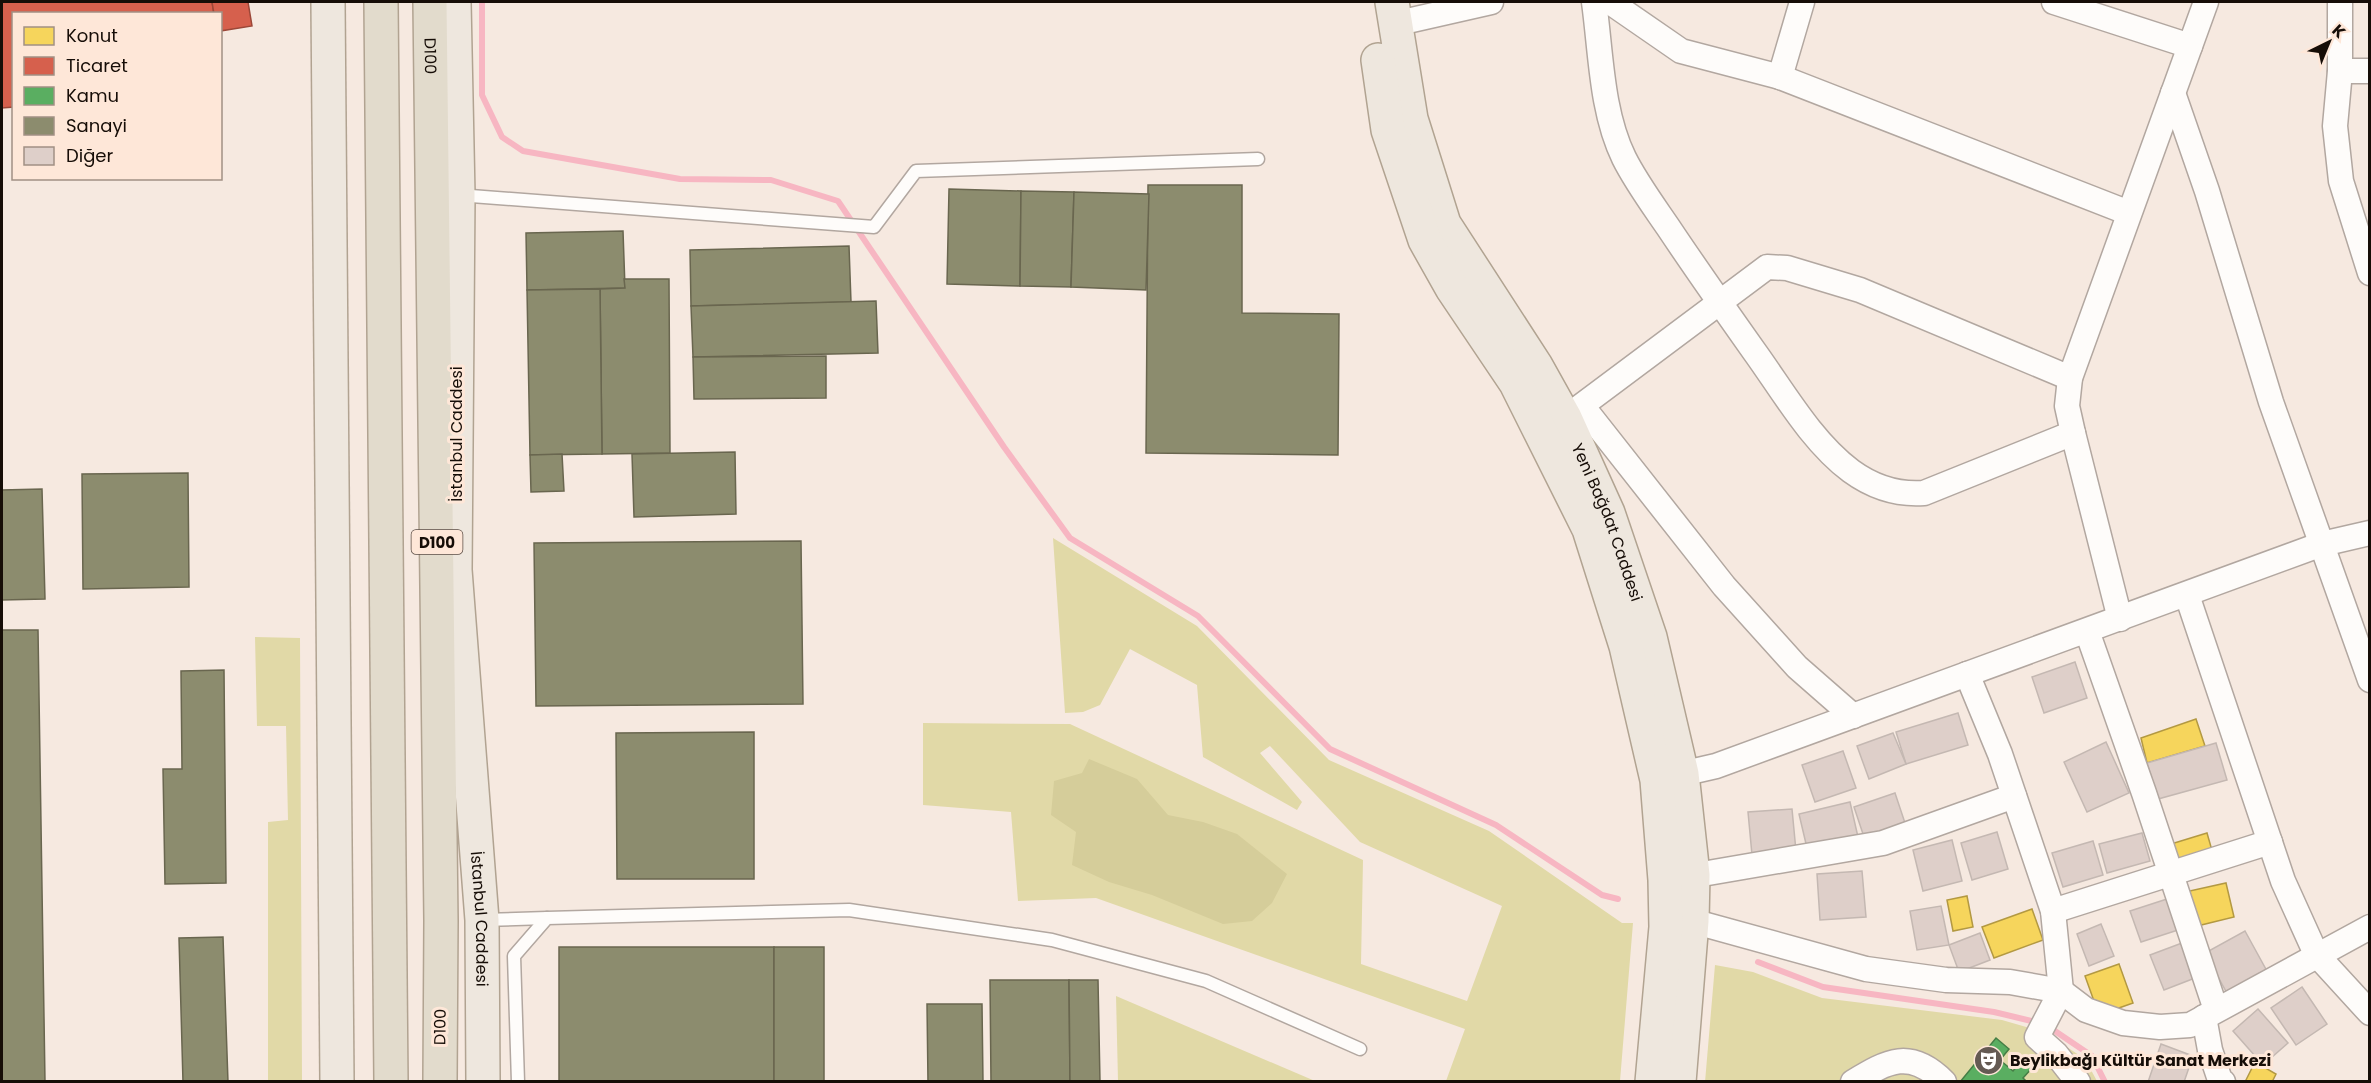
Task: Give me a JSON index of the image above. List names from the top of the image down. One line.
{"streets":{"highway":["D100"],"main road":["İstanbul Caddesi","Yeni Bağdat Caddesi"]},"places":{"theatre":["Beylikbağı Kültür Sanat Merkezi"]},"legend":["Konut","Ticaret","Kamu","Sanayi","Diğer"],"north":"top right"}
